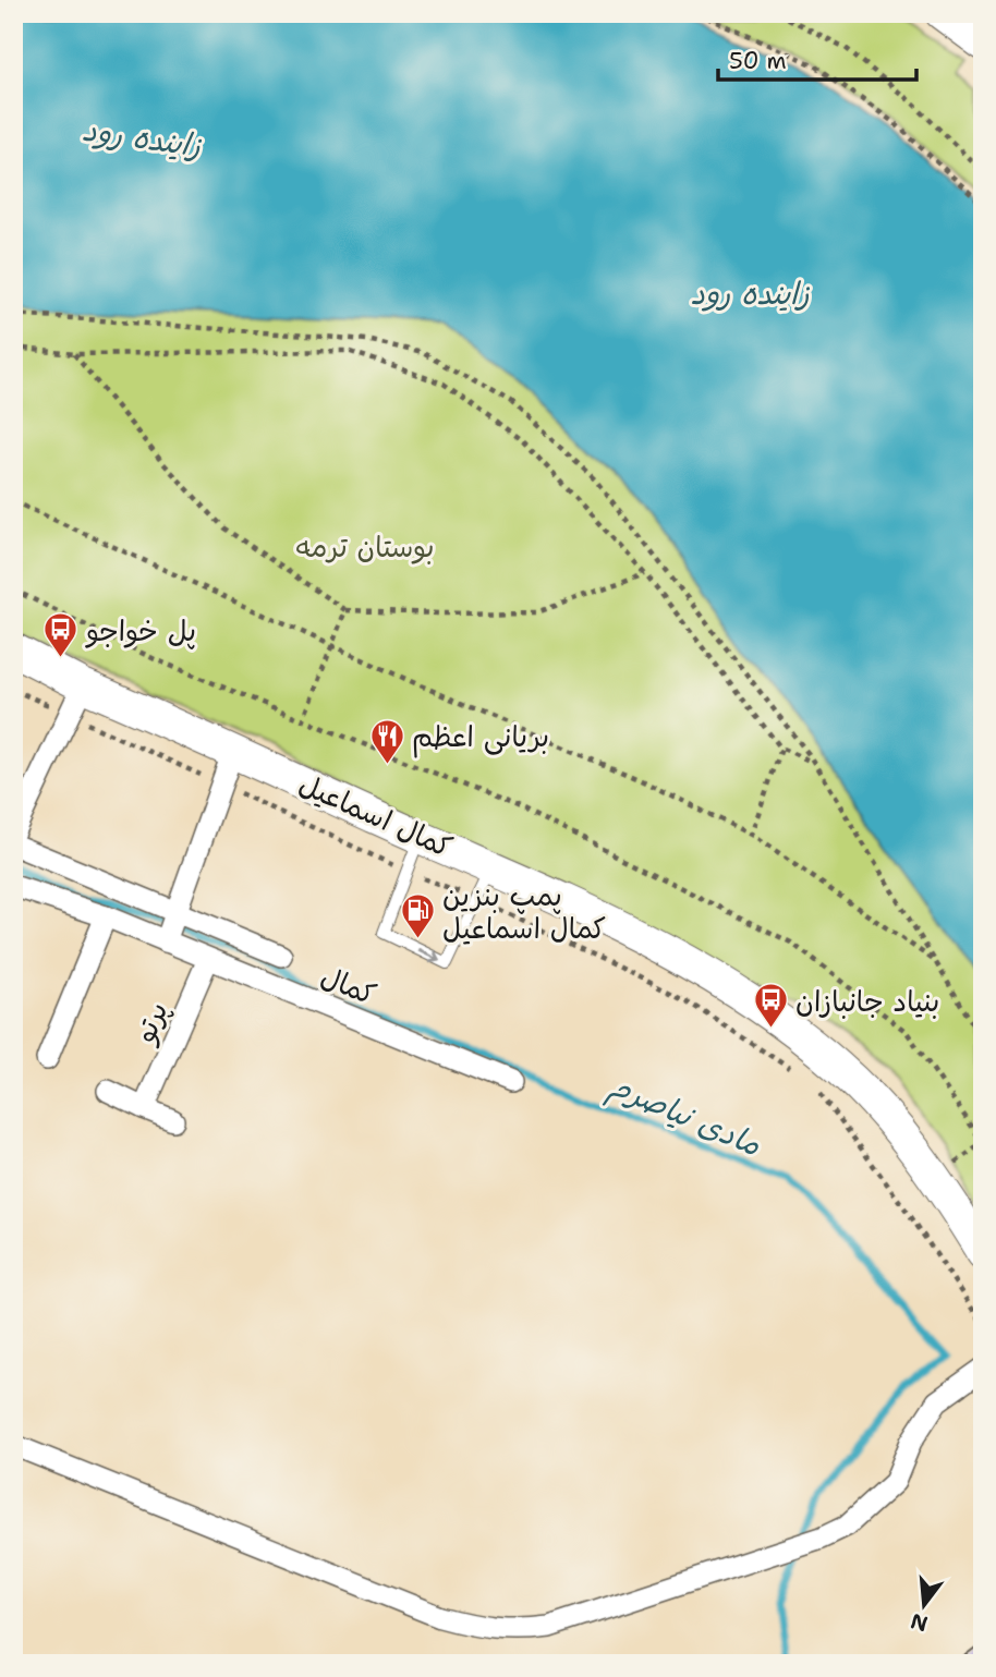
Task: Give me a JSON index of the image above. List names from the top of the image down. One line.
{"streets":{"main road":["کمال اسماعیل"],"street":["کمال","پرتو"]},"crossings":[["کمال","پرتو"]],"water":["زاینده رود","مادی نیاصرم"],"parks":["بوستان ترمه"],"places":{"bus stop":["پل خواجو","بنیاد جانبازان"],"restaurant":["بریانی اعظم"],"fuel station":["پمپ بنزین کمال اسماعیل"]},"scale_bar":"50 m","north":"bottom"}
